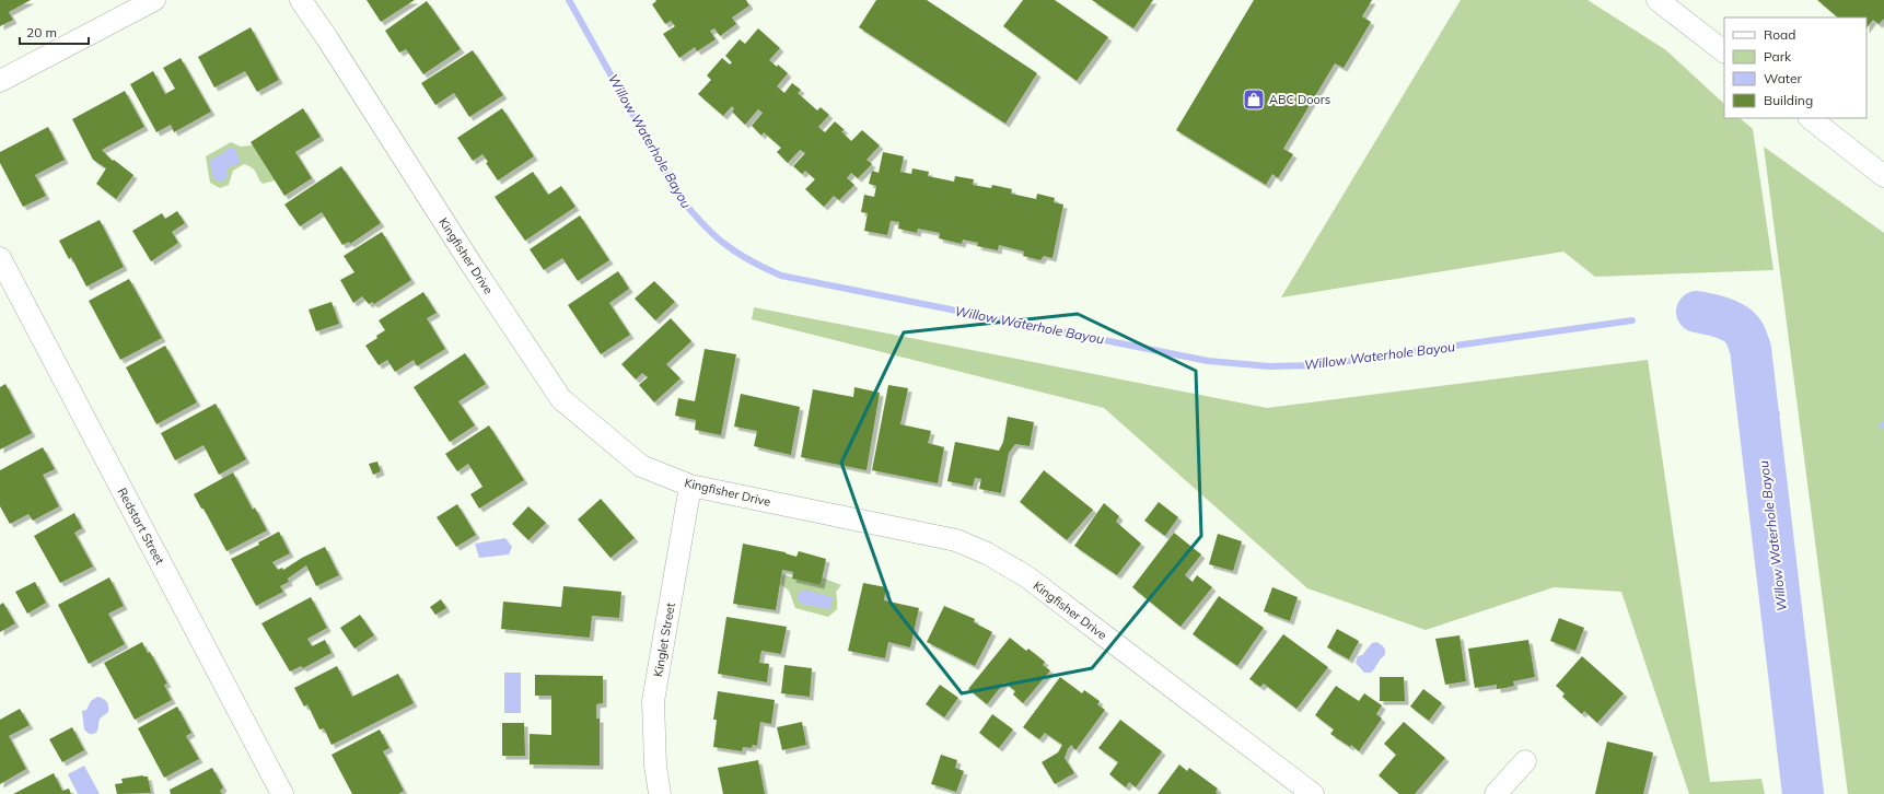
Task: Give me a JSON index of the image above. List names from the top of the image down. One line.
{"streets":{"street":["Kingfisher Drive","Redstart Street","Kinglet Street"]},"crossings":[["Kingfisher Drive","Kinglet Street"]],"water":["Willow Waterhole Bayou"],"places":{"shop":["ABC Doors"]},"legend":["Road","Park","Water","Building"],"scale_bar":"20 m"}
